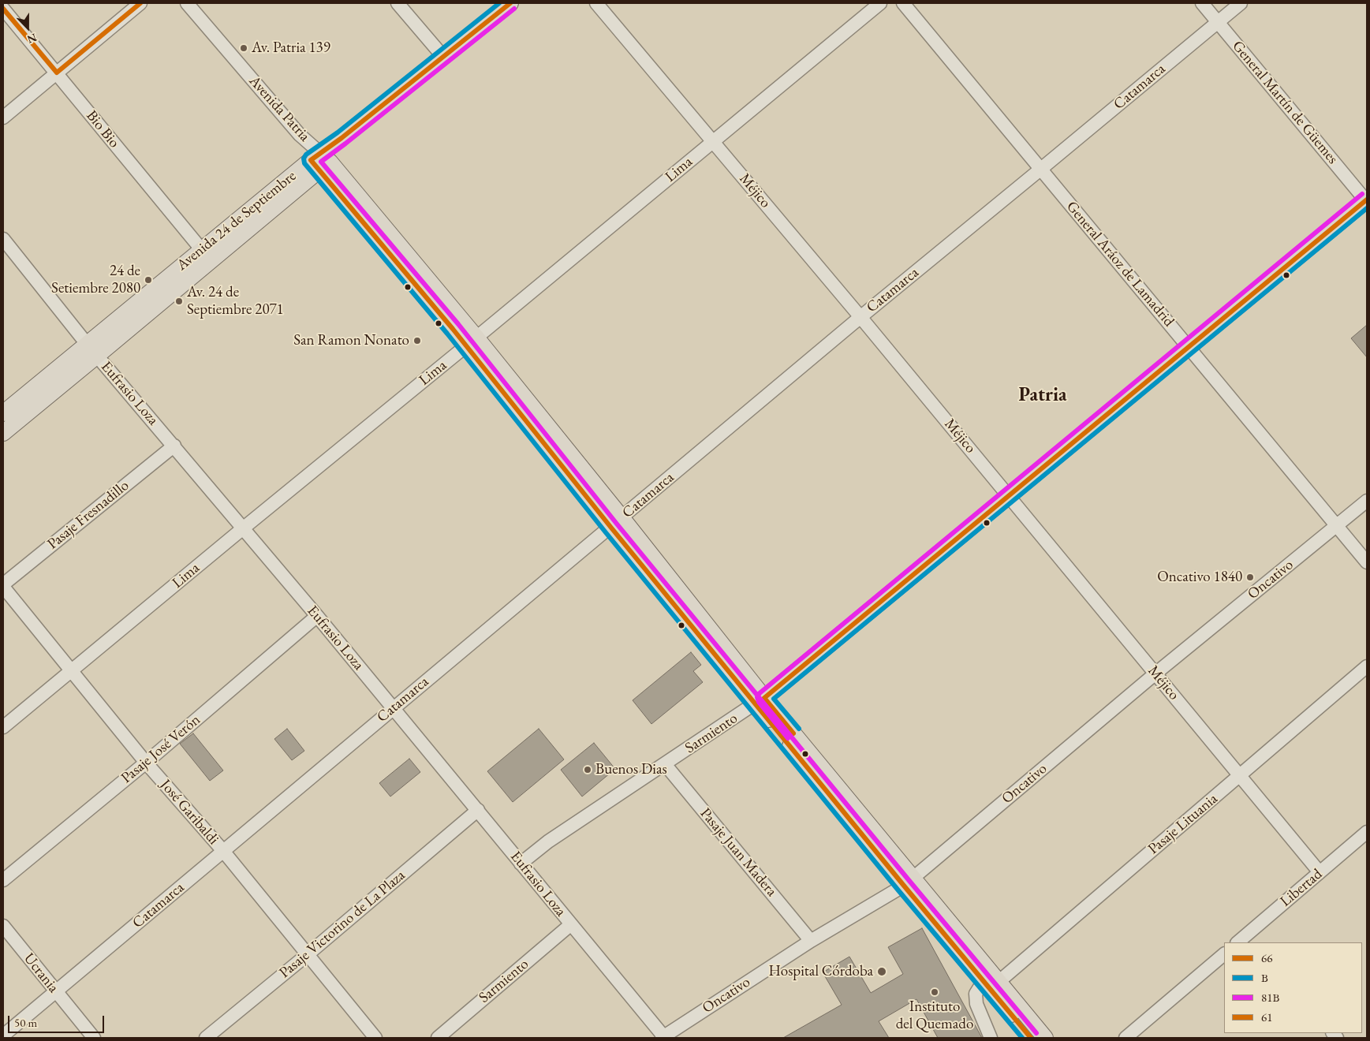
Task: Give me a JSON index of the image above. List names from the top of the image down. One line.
{"streets":{"main road":["Avenida Patria","Avenida 24 de Septiembre","Sarmiento"],"street":["Catamarca","General Martín de Güemes","Bio Bio","Lima","Méjico","General Aráoz de Lamadrid","Eufrasio Loza","Pasaje Fresnadillo","Oncativo","Pasaje José Verón","José Garibaldi","Pasaje Lituania","Pasaje Juan Madera","Libertad","Pasaje Victorino de La Plaza","Ucrania"]},"crossings":[["Catamarca","General Martín de Güemes"],["Catamarca","Avenida Patria"],["Catamarca","Méjico"],["Catamarca","General Aráoz de Lamadrid"],["Catamarca","Eufrasio Loza"],["Catamarca","José Garibaldi"],["Catamarca","Ucrania"],["General Martín de Güemes","Sarmiento"],["Avenida Patria","Lima"],["Avenida Patria","Avenida 24 de Septiembre"],["Avenida Patria","Oncativo"],["Avenida Patria","Sarmiento"],["Avenida Patria","Pasaje Lituania"],["Bio Bio","Avenida 24 de Septiembre"],["Lima","Méjico"],["Lima","Eufrasio Loza"],["Lima","José Garibaldi"],["Méjico","Oncativo"],["Méjico","Sarmiento"],["Méjico","Pasaje Lituania"],["Méjico","Libertad"],["Avenida 24 de Septiembre","Eufrasio Loza"],["General Aráoz de Lamadrid","Oncativo"],["General Aráoz de Lamadrid","Sarmiento"],["Eufrasio Loza","Pasaje Fresnadillo"],["Eufrasio Loza","Oncativo"],["Eufrasio Loza","Sarmiento"],["Eufrasio Loza","Pasaje José Verón"],["Eufrasio Loza","Pasaje Victorino de La Plaza"],["Pasaje Fresnadillo","José Garibaldi"],["Oncativo","Pasaje Juan Madera"],["Sarmiento","Pasaje Juan Madera"],["Pasaje José Verón","José Garibaldi"],["José Garibaldi","Pasaje Victorino de La Plaza"]],"districts":["Patria"],"places":["Av. Patria 139","24 de Setiembre 2080","Av. 24 de Septiembre 2071","San Ramon Nonato","Oncativo 1840","Buenos Dias","Hospital Córdoba","Instituto del Quemado"],"lines":["transit line 66","transit line B","transit line 61","transit line 81B"],"legend":["66","B","81B","61"],"scale_bar":"50 m","north":"bottom"}
